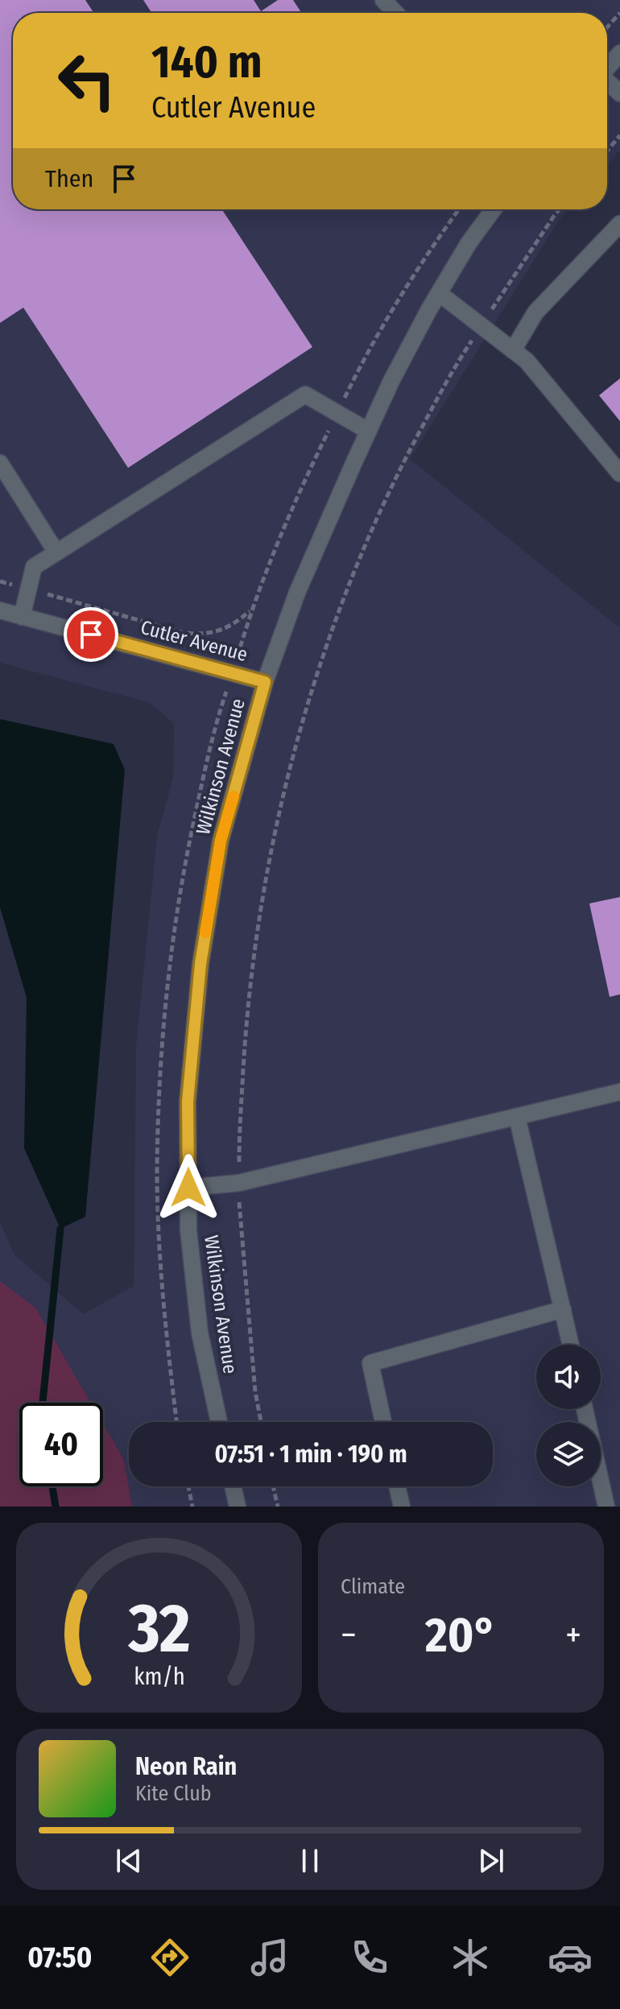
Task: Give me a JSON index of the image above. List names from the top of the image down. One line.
{"streets":{"street":["Cutler Avenue","Wilkinson Avenue"]},"crossings":[["Cutler Avenue","Wilkinson Avenue"]],"page":{"turn":["140 m","Cutler Avenue"],"then":"Then","limit":"40","trip":"07:51 · 1 min · 190 m","tile":"Climate","heat":["−","20°","+"],"song":["Neon Rain","Kite Club"],"tabs":"07:50","gauge":["32","km/h"]}}
